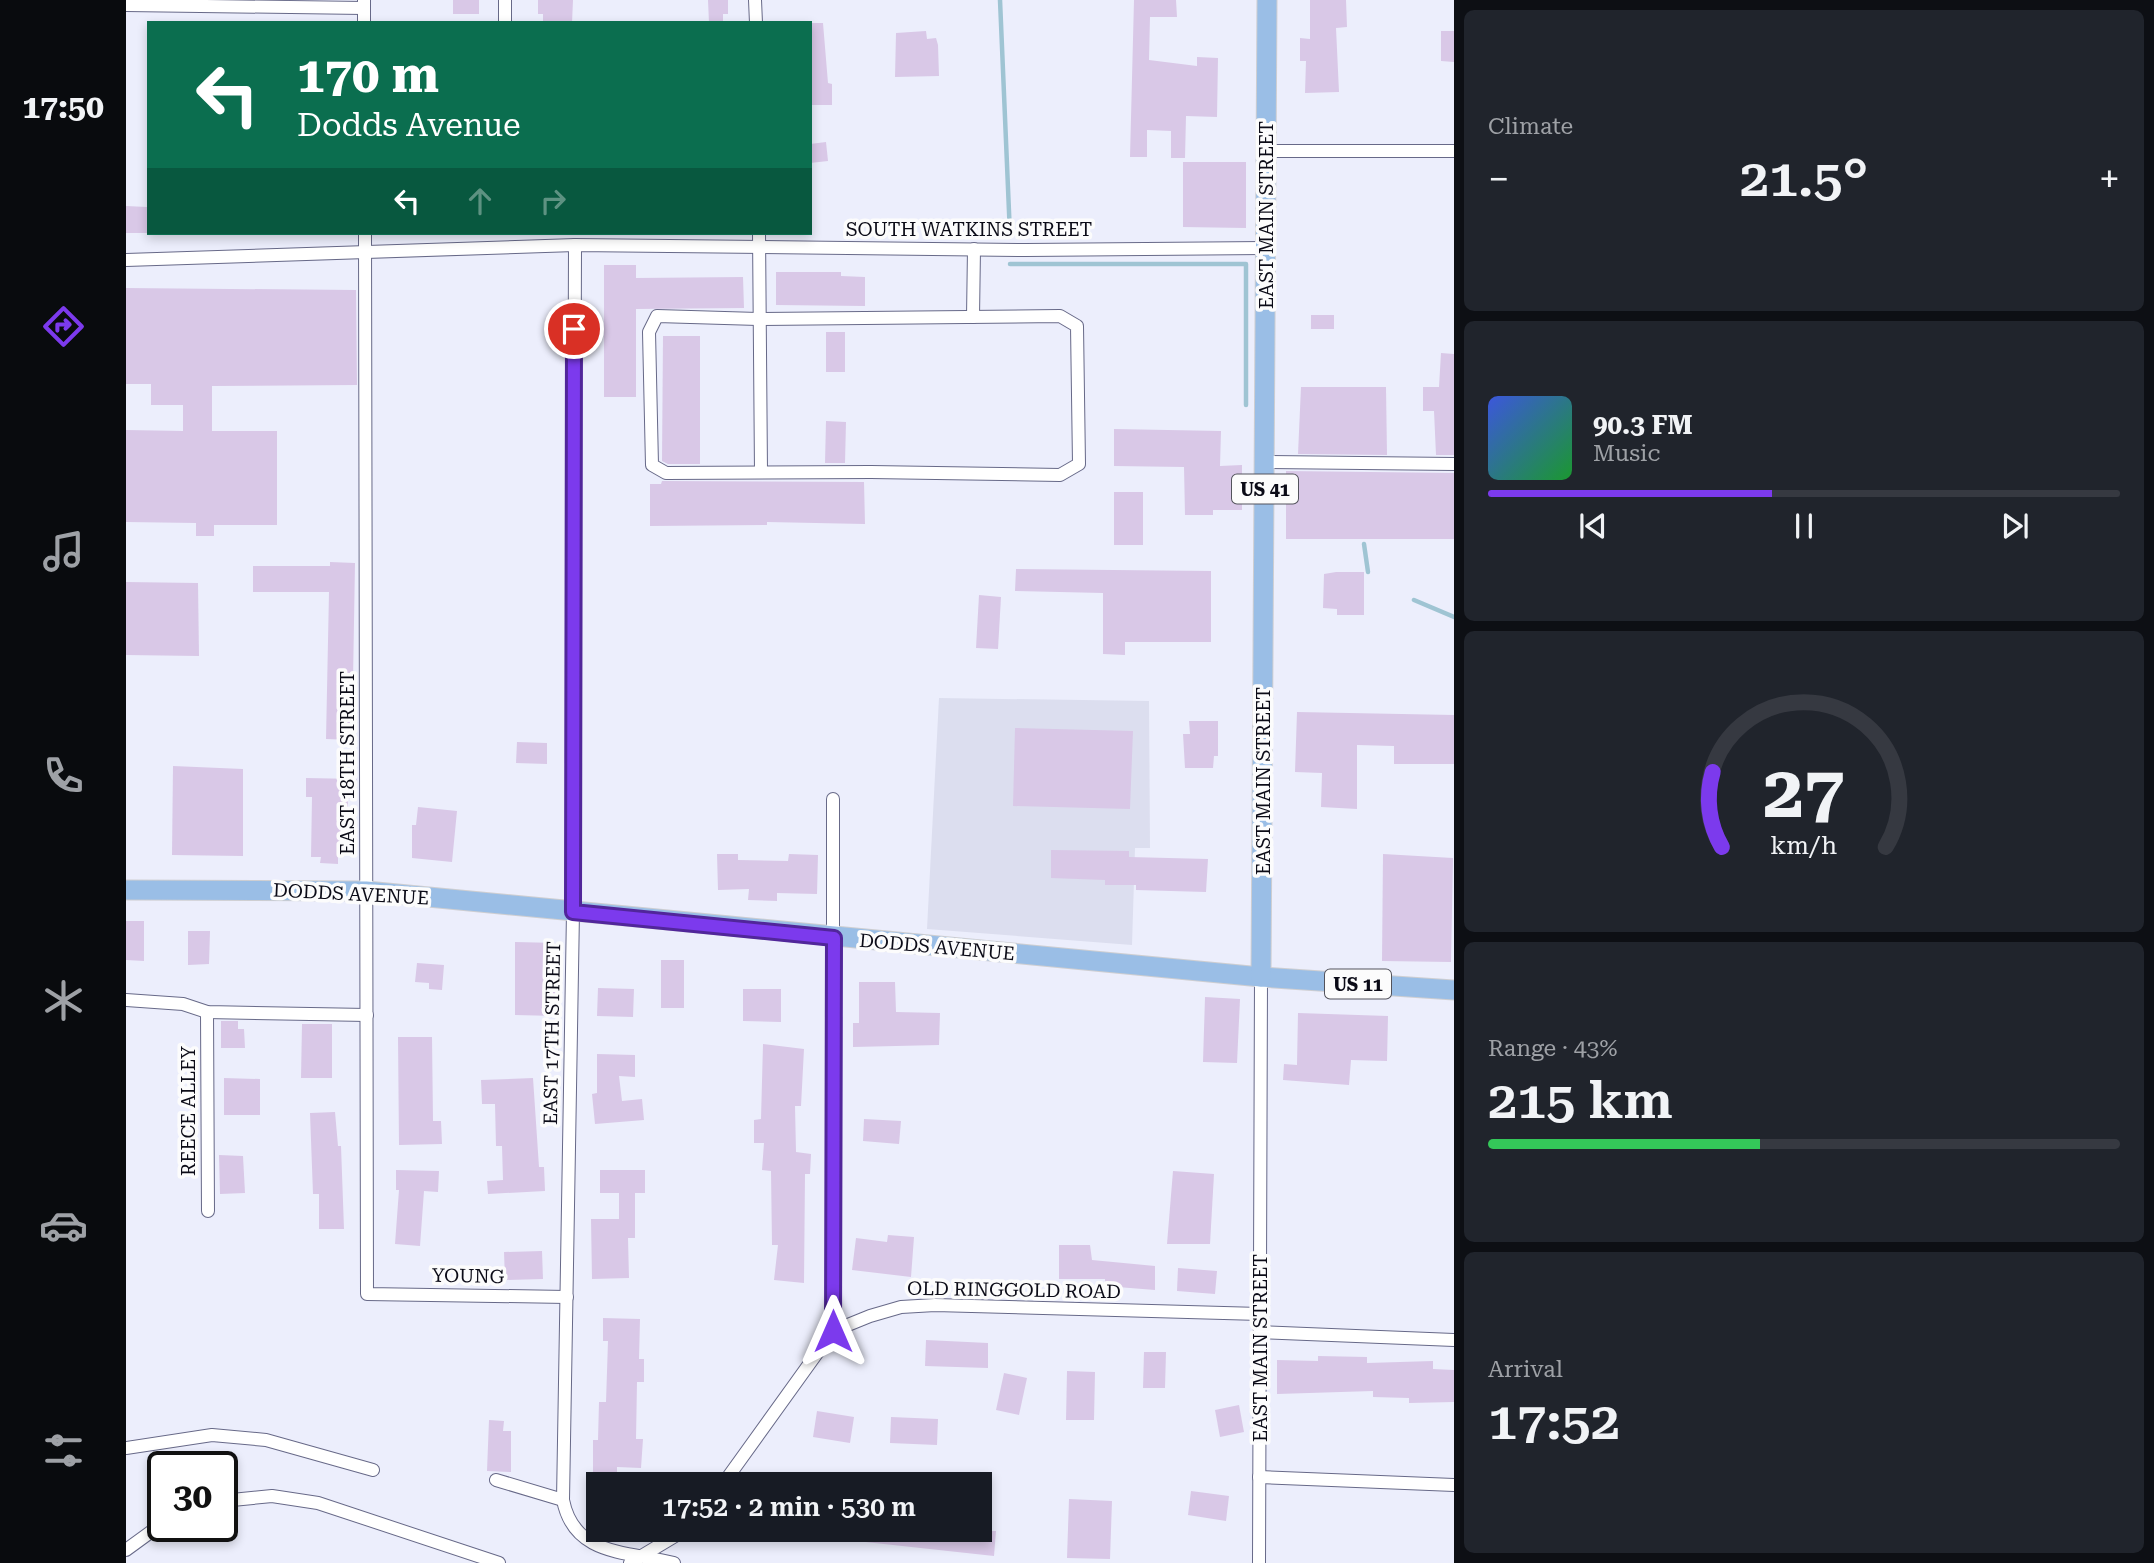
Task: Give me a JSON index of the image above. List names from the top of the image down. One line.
{"streets":{"main road":["EAST MAIN STREET","US 41","DODDS AVENUE","US 11"],"street":["SOUTH WATKINS STREET","EAST 18TH STREET","EAST 17TH STREET","REECE ALLEY","YOUNG","OLD RINGGOLD ROAD"]},"crossings":[["EAST MAIN STREET","SOUTH WATKINS STREET"],["EAST MAIN STREET","DODDS AVENUE"],["EAST MAIN STREET","OLD RINGGOLD ROAD"],["SOUTH WATKINS STREET","EAST 18TH STREET"],["SOUTH WATKINS STREET","EAST 17TH STREET"],["EAST 18TH STREET","DODDS AVENUE"],["EAST 18TH STREET","YOUNG"],["DODDS AVENUE","EAST 17TH STREET"],["EAST 17TH STREET","YOUNG"]],"page":{"tabs":"17:50","tile":["Climate",["Range · 43%","215 km"],["Arrival","17:52"]],"turn":["170 m","Dodds Avenue"],"heat":["−","21.5°","+"],"song":["90.3 FM","Music"],"limit":"30","trip":"17:52 · 2 min · 530 m","gauge":["27","km/h"]}}
